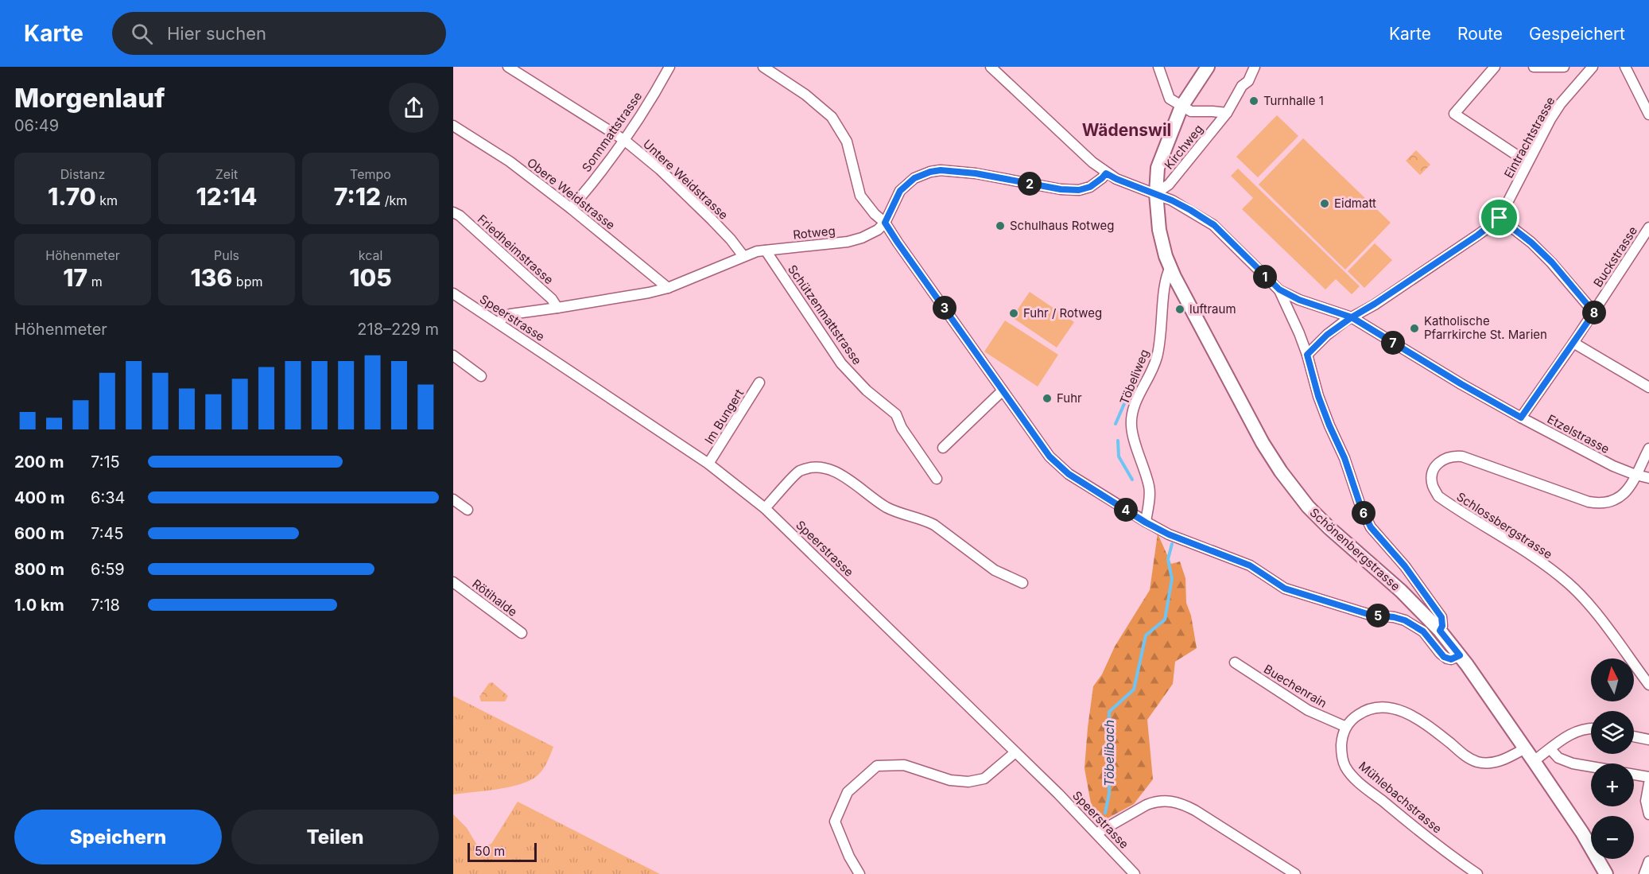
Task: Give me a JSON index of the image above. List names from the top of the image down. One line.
{"streets":{"street":["Sonnmattstrasse","Eintrachtstrasse","Kirchweg","Untere Weidstrasse","Obere Weidstrasse","Rotweg","Friedheimstrasse","Buckstrasse","Schützenmattstrasse","Speerstrasse","Töbeliweg","Im Bungert","Etzelstrasse","Schlossbergstrasse","Schönenbergstrasse","Rötihalde","Buechenrain","Mühlebachstrasse"]},"crossings":[["Sonnmattstrasse","Untere Weidstrasse"],["Sonnmattstrasse","Obere Weidstrasse"],["Eintrachtstrasse","Etzelstrasse"],["Kirchweg","Schönenbergstrasse"],["Untere Weidstrasse","Rotweg"],["Obere Weidstrasse","Rotweg"],["Rotweg","Friedheimstrasse"],["Rotweg","Schützenmattstrasse"],["Rotweg","Speerstrasse"],["Buckstrasse","Etzelstrasse"],["Speerstrasse","Im Bungert"],["Töbeliweg","Schönenbergstrasse"],["Etzelstrasse","Schlossbergstrasse"],["Buechenrain","Mühlebachstrasse"]],"districts":["Wädenswil"],"water":["Töbelibach"],"places":["Turnhalle 1","Eidmatt","Schulhaus Rotweg","luftraum","Fuhr / Rotweg","Katholische Pfarrkirche St. Marien","Fuhr"],"scale_bar":"50 m","north":"top","page":{"header":"Karte","search":"Hier suchen","nav":["Karte","Route","Gespeichert"],"heading":["Morgenlauf","06:49"],"stats":[["Distanz","1.70 km"],["Zeit","12:14"],["Tempo","7:12 /km"],["Höhenmeter","17 m"],["Puls","136 bpm"],["kcal","105"]],"pins":["2","1","3","8","7","4","6","5"],"chart":["Höhenmeter","218–229 m"],"list":[{"name":"200 m","note":"7:15"},{"name":"400 m","note":"6:34"},{"name":"600 m","note":"7:45"},{"name":"800 m","note":"6:59"},{"name":"1.0 km","note":"7:18"}],"map_buttons":["+","−"],"buttons":["Speichern","Teilen"],"scale":"50 m"}}
